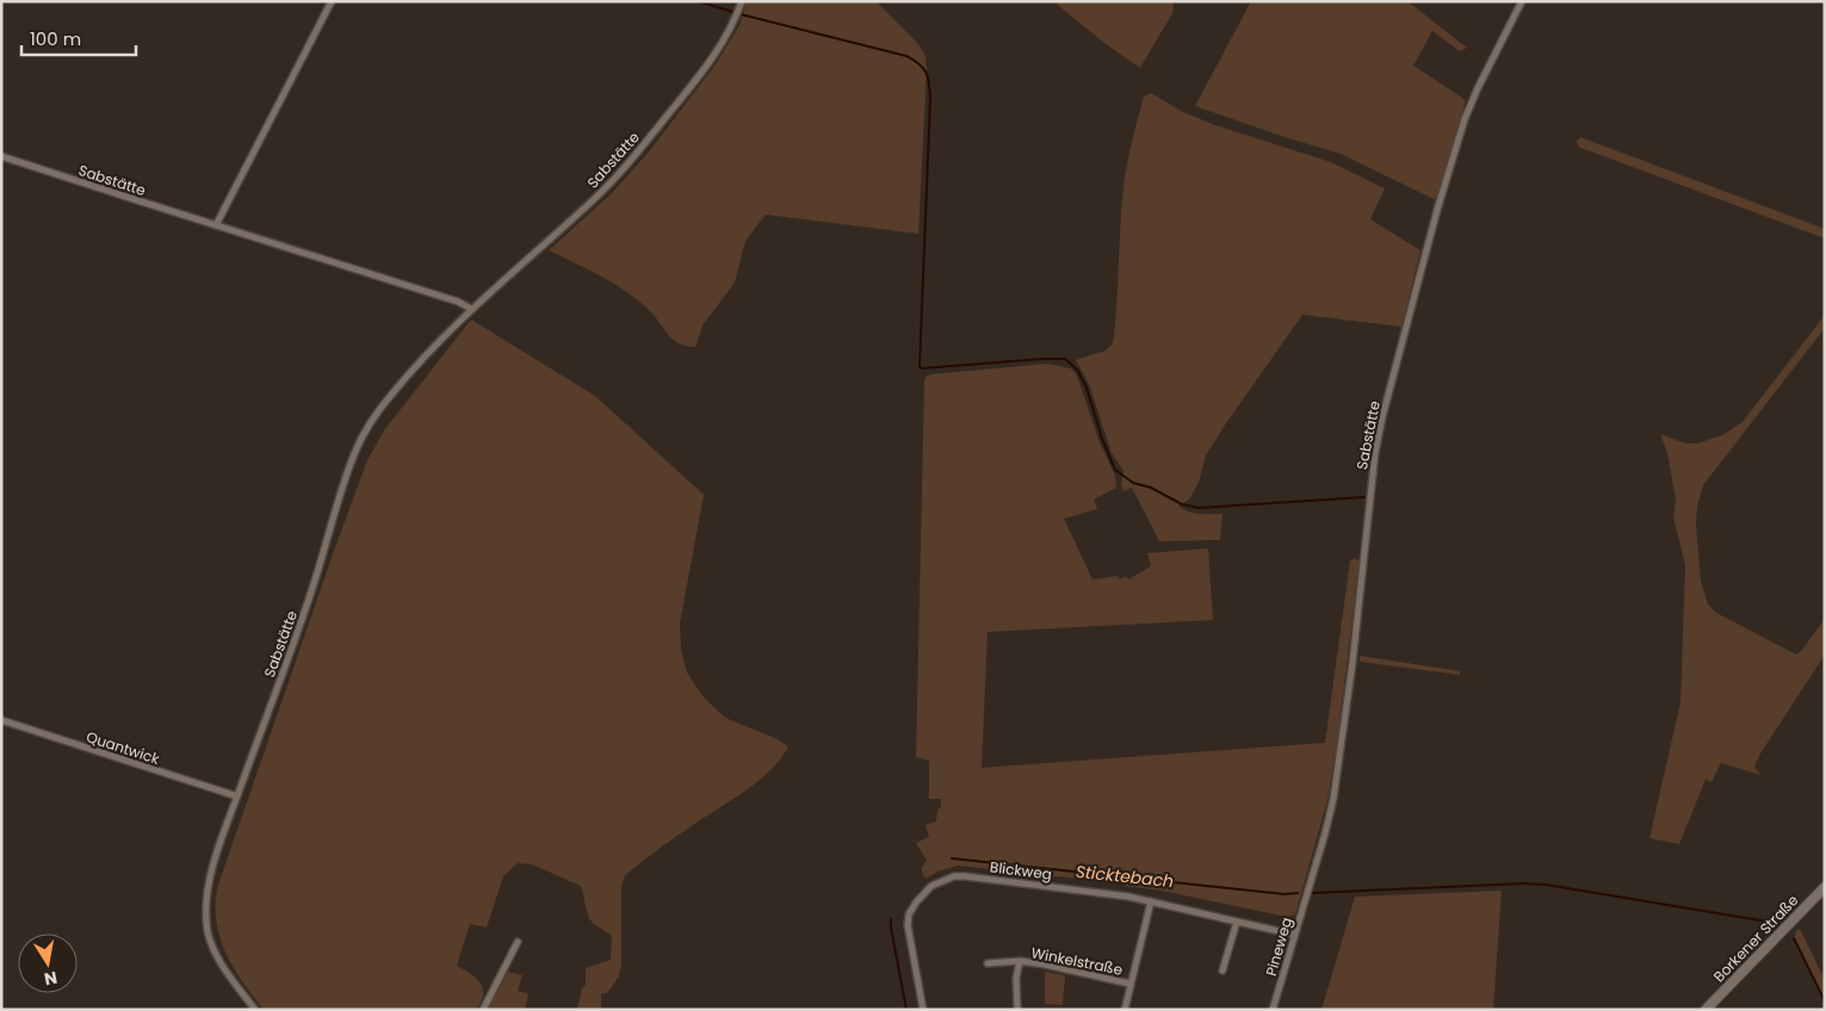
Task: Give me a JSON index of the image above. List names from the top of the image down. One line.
{"streets":{"main road":["Borkener Straße"],"street":["Sabstätte","Quantwick","Blickweg","Pineweg","Winkelstraße"]},"crossings":[["Sabstätte","Quantwick"],["Sabstätte","Pineweg"],["Blickweg","Pineweg"]],"water":["Sticktebach"],"scale_bar":"100 m","north":"bottom"}
